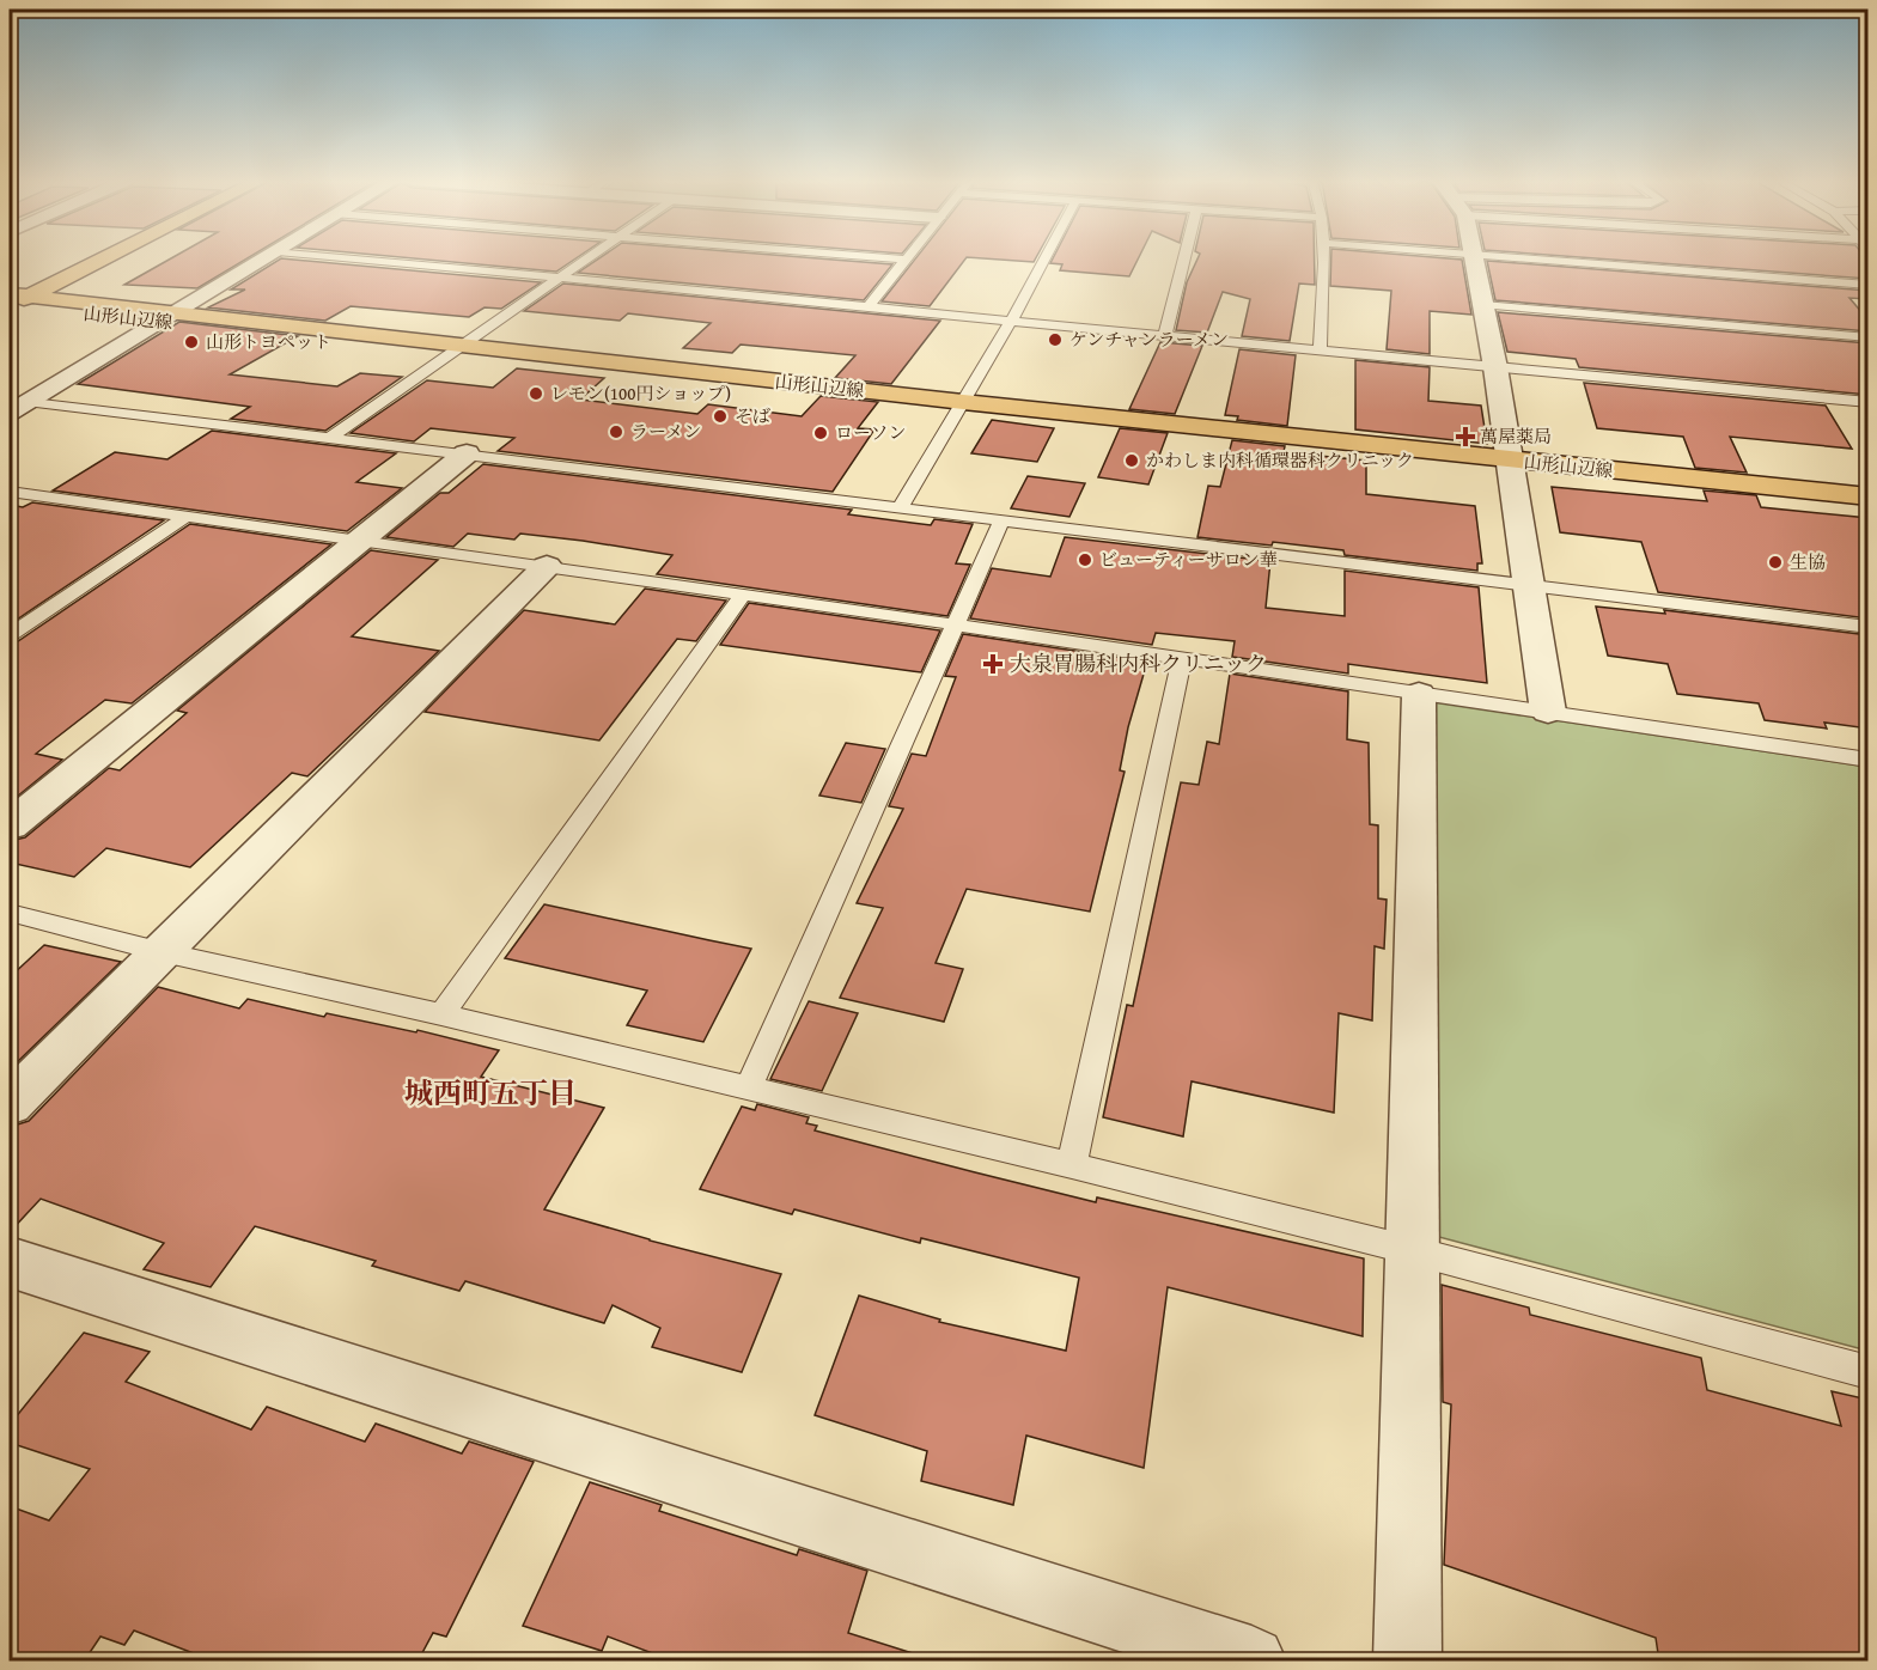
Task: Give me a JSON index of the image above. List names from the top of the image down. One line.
{"streets":{"main road":["山形山辺線"]},"districts":["城西町五丁目"],"places":{"other":["ケンチャンラーメン","山形トヨペット","レモン(100円ショップ)","そば","ラーメン","ローソン","かわしま内科循環器科クリニック","ビューティーサロン華","生協"],"health":["萬屋薬局","大泉胃腸科内科クリニック"]}}
